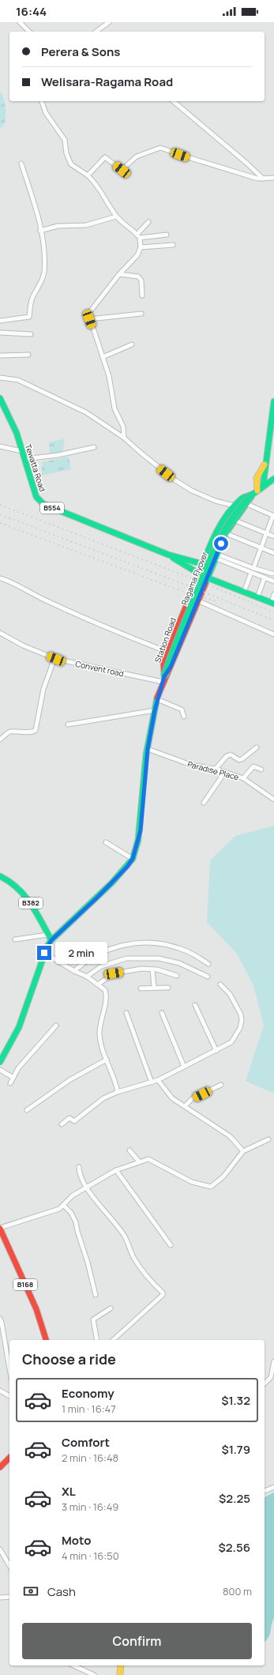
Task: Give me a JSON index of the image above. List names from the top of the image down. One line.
{"streets":{"main road":["Tewatta Road","B554","Ragama Flyover","Station Road","B382","B168"],"street":["Convent road","Paradise Place"]},"crossings":[["Tewatta Road","Station Road"],["Ragama Flyover","Station Road"],["Ragama Flyover","Convent road"],["Station Road","Convent road"]],"page":{"status":"16:44","banner":["Perera & Sons","Welisara-Ragama Road"],"bubble":"2 min","heading":"Choose a ride","list":[{"name":"Economy","note":"1 min · 16:47","value":"$1.32"},{"name":"Comfort","note":"2 min · 16:48","value":"$1.79"},{"name":"XL","note":"3 min · 16:49","value":"$2.25"},{"name":"Moto","note":"4 min · 16:50","value":"$2.56"}],"pay":["Cash","800 m"],"buttons":"Confirm"}}
